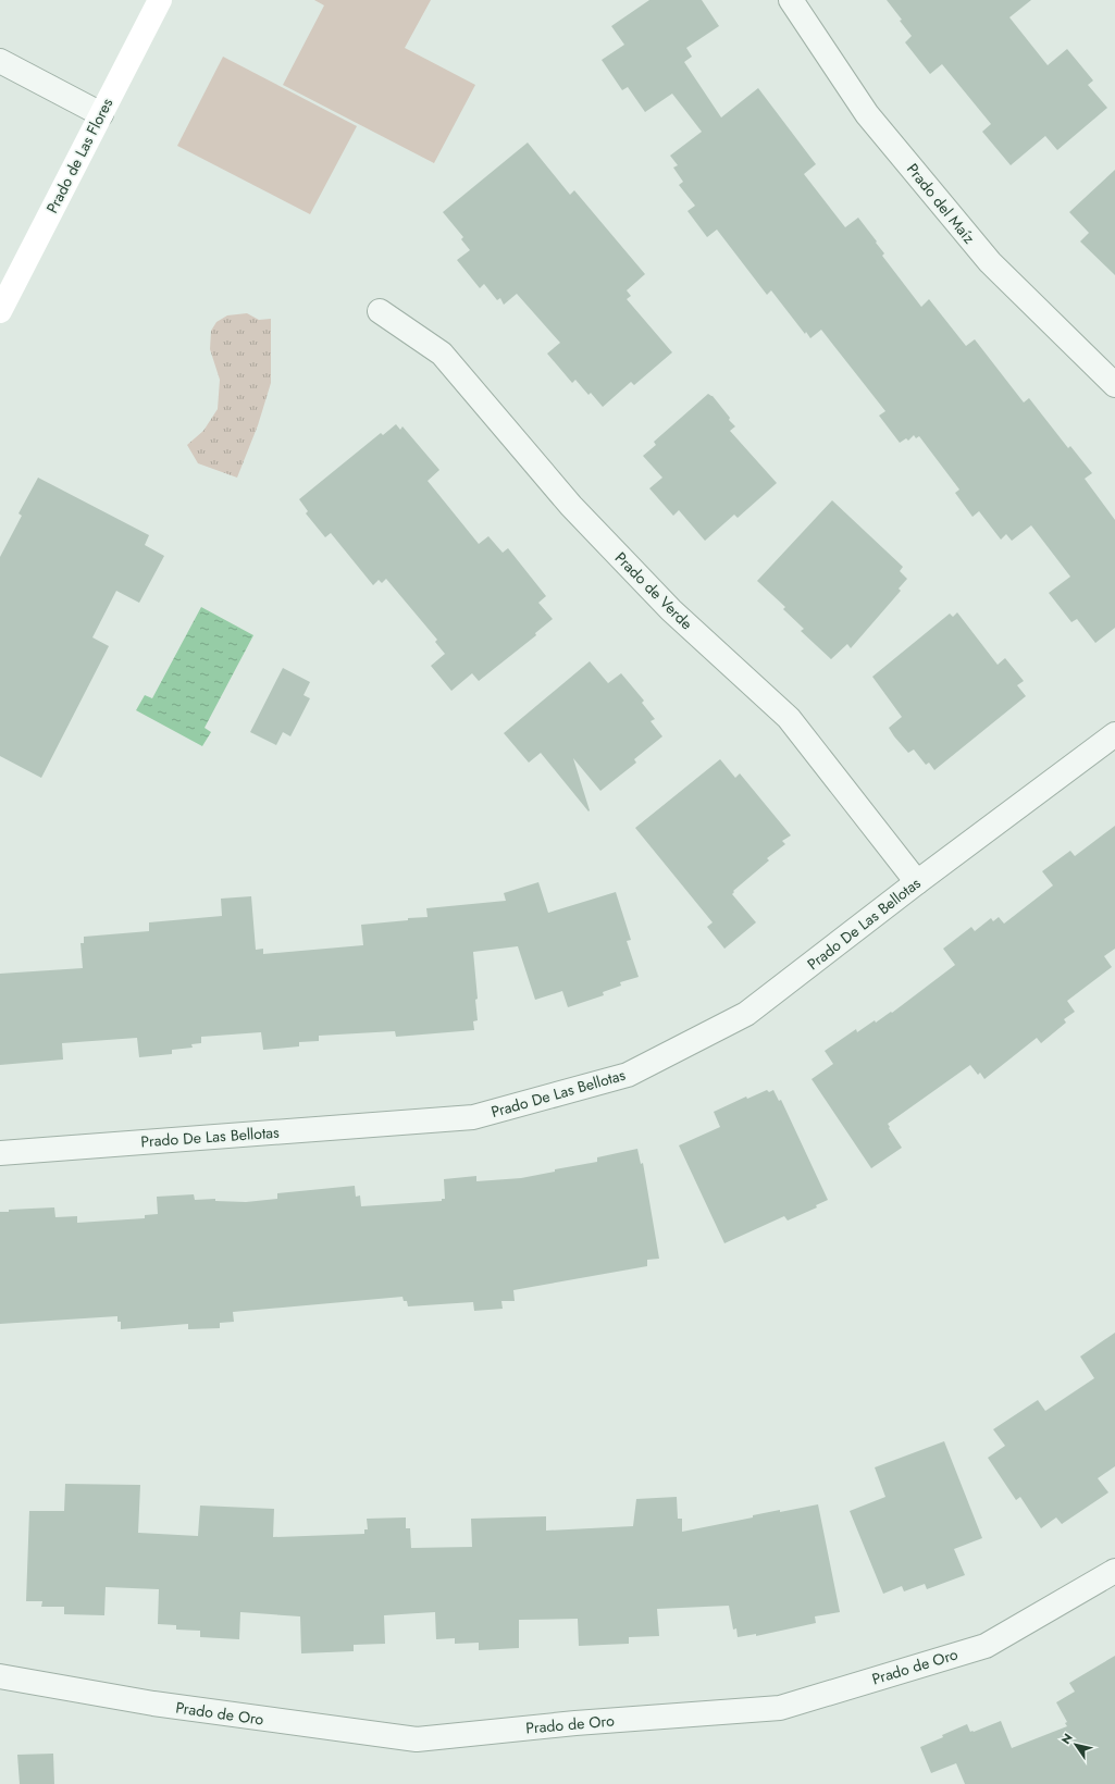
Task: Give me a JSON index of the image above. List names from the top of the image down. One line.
{"streets":{"street":["Prado de Las Flores","Prado del Maíz","Prado de Verde","Prado De Las Bellotas","Prado de Oro"]},"crossings":[["Prado de Verde","Prado De Las Bellotas"]],"north":"top left"}
